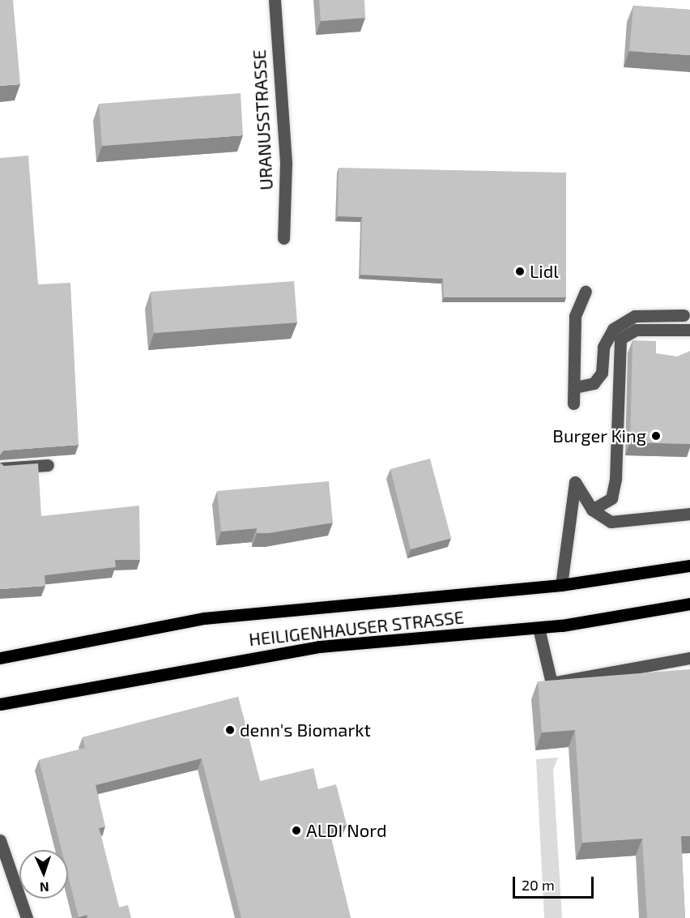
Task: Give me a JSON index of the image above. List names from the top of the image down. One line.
{"streets":{"main road":["HEILIGENHAUSER STRASSE"],"street":["URANUSSTRASSE"]},"places":["Lidl","Burger King","denn's Biomarkt","ALDI Nord"],"scale_bar":"20 m","north":"bottom"}
